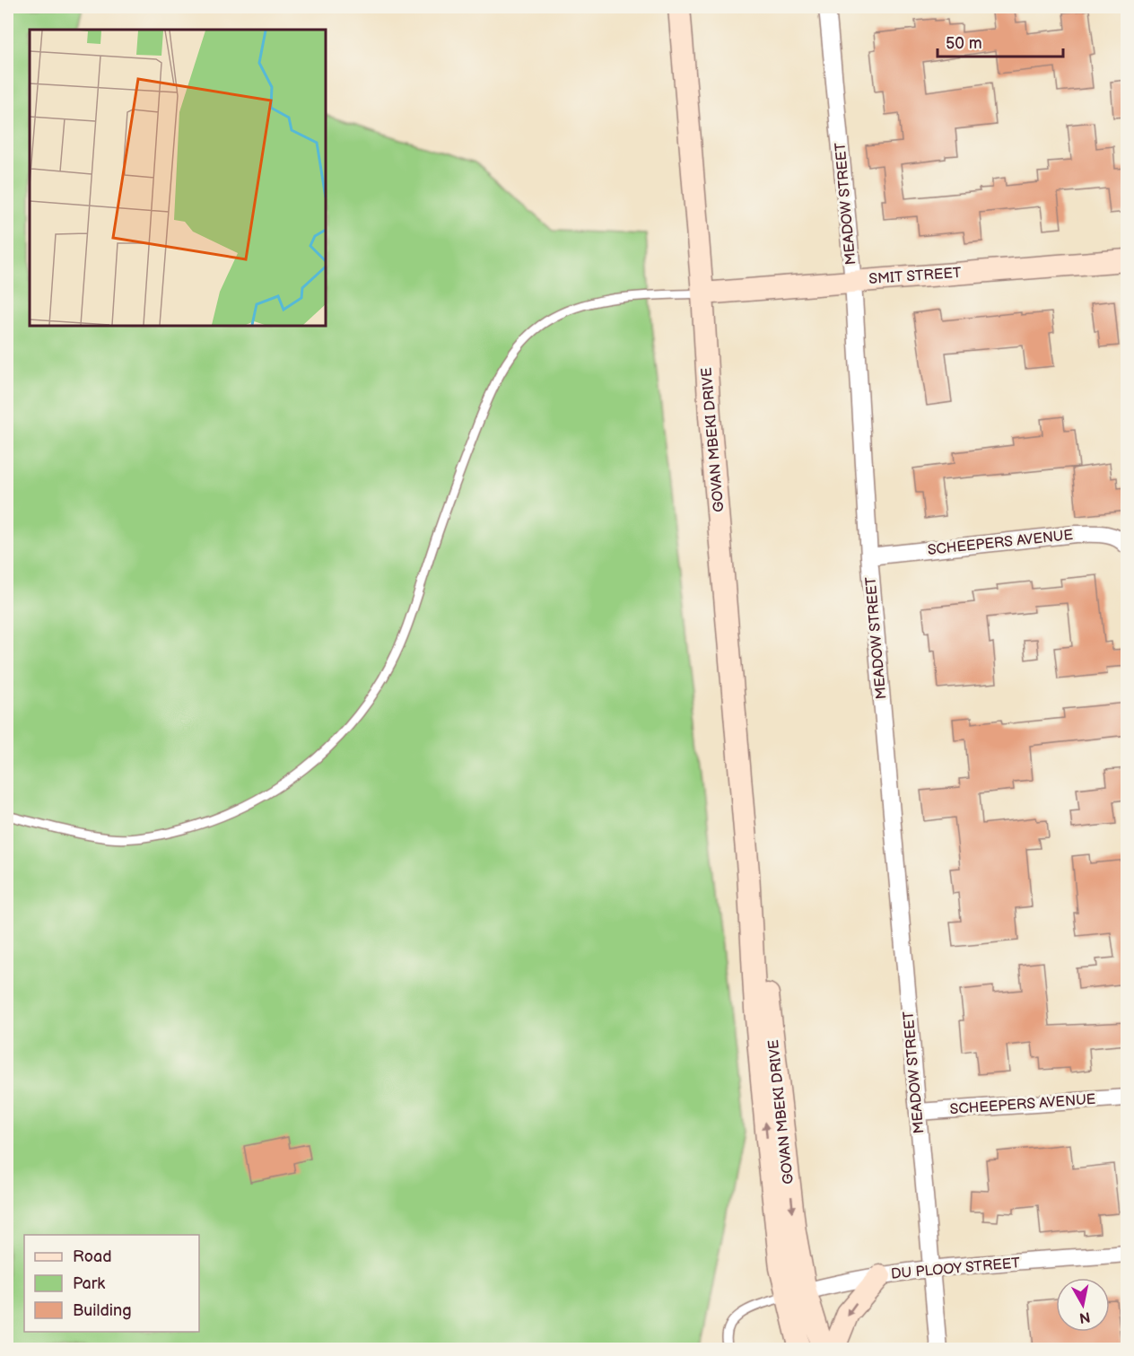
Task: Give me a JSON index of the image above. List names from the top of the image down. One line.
{"streets":{"main road":["SMIT STREET","GOVAN MBEKI DRIVE"],"street":["MEADOW STREET","SCHEEPERS AVENUE","DU PLOOY STREET"]},"crossings":[["MEADOW STREET","SMIT STREET"],["MEADOW STREET","SCHEEPERS AVENUE"],["MEADOW STREET","DU PLOOY STREET"],["SMIT STREET","GOVAN MBEKI DRIVE"],["GOVAN MBEKI DRIVE","DU PLOOY STREET"]],"legend":["Road","Park","Building"],"scale_bar":"50 m","north":"bottom"}
